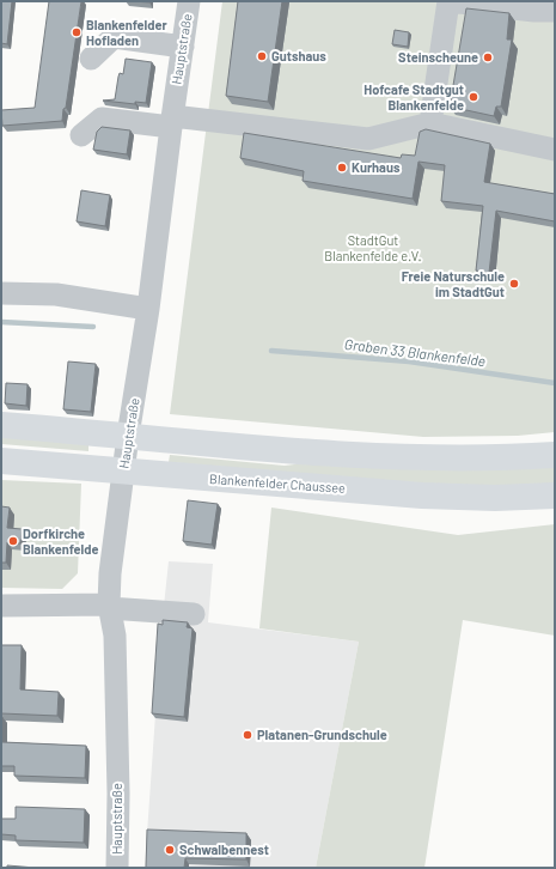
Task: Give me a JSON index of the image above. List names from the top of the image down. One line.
{"streets":{"main road":["Blankenfelder Chaussee"],"street":["Hauptstraße"]},"crossings":[["Hauptstraße","Blankenfelder Chaussee"]],"water":["Graben 33 Blankenfelde"],"parks":["StadtGut Blankenfelde e.V."],"places":["Blankenfelder Hofladen","Gutshaus","Steinscheune","Hofcafe Stadtgut Blankenfelde","Kurhaus","Freie Naturschule im StadtGut","Dorfkirche Blankenfelde","Platanen-Grundschule","Schwalbennest"]}
